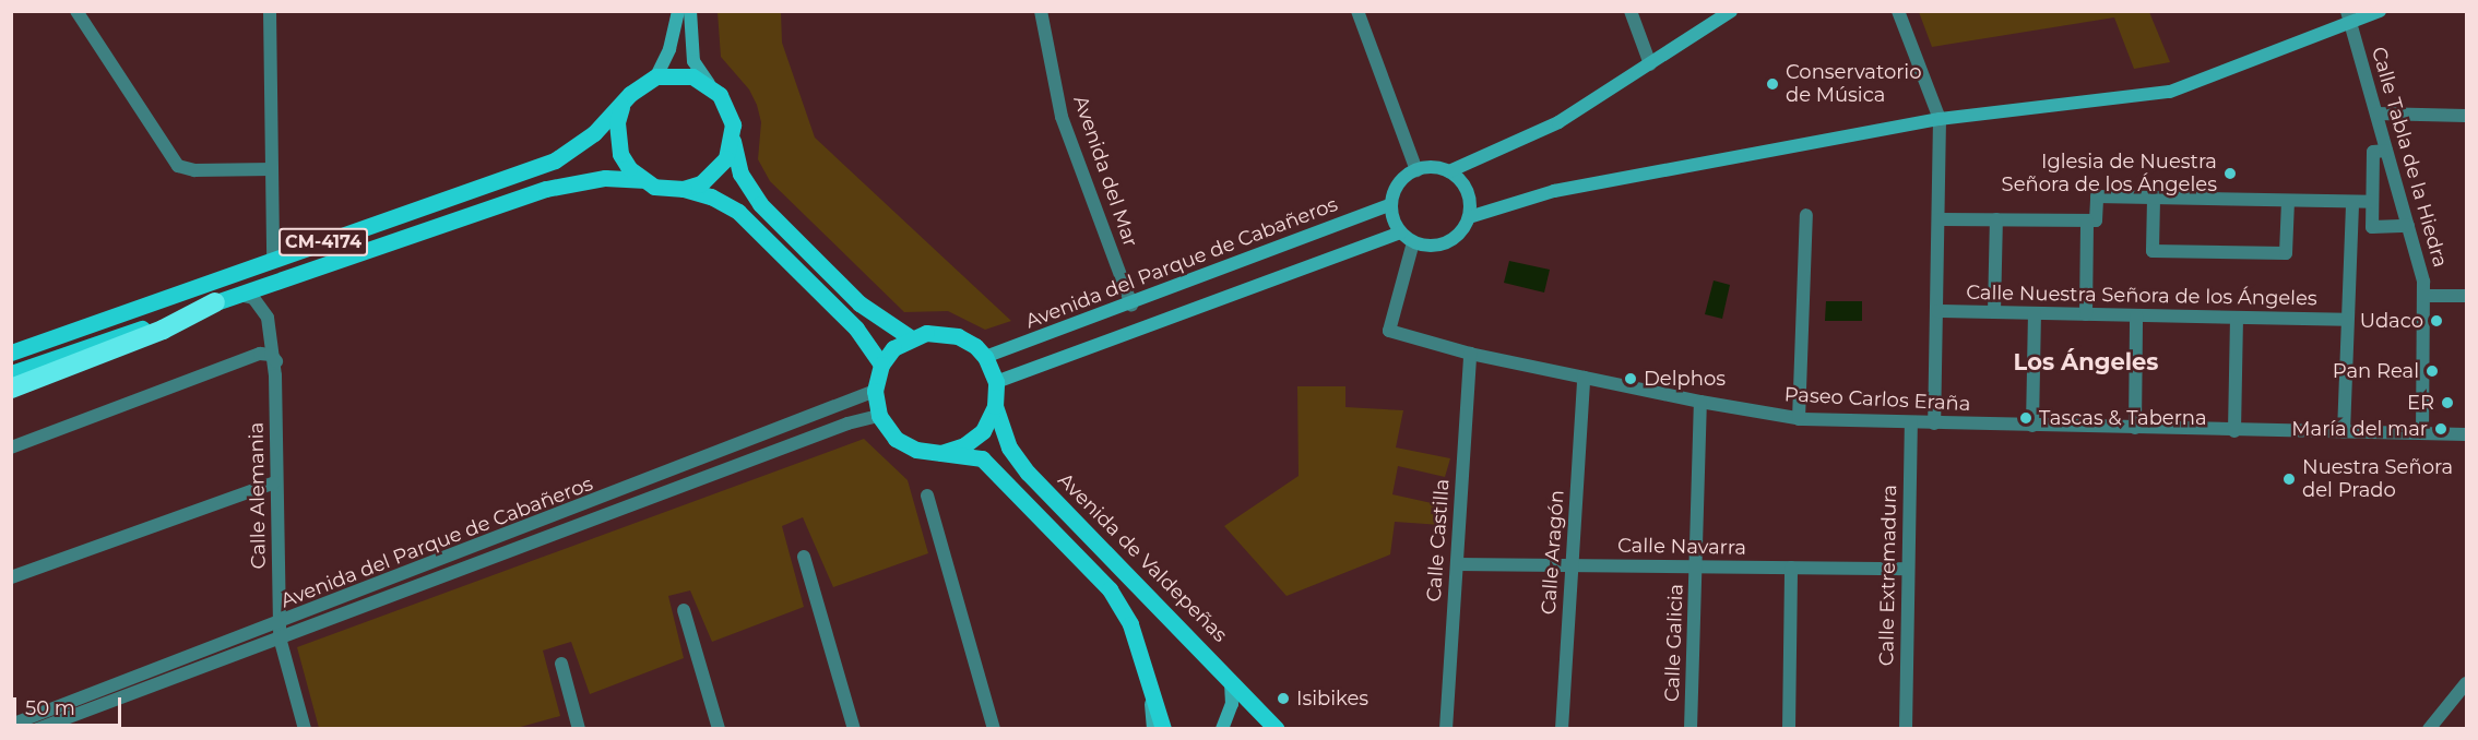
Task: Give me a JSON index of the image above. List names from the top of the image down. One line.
{"streets":{"main road":["CM-4174","Avenida del Parque de Cabañeros","Avenida de Valdepeñas"],"street":["Calle Tabla de la Hiedra","Avenida del Mar","Calle Nuestra Señora de los Ángeles","Paseo Carlos Eraña","Calle Alemania","Calle Castilla","Calle Navarra","Calle Aragón","Calle Extremadura","Calle Galicia"]},"crossings":[["Calle Tabla de la Hiedra","Paseo Carlos Eraña"],["Avenida del Mar","Avenida del Parque de Cabañeros"],["CM-4174","Calle Alemania"],["Avenida del Parque de Cabañeros","Paseo Carlos Eraña"],["Avenida del Parque de Cabañeros","Calle Alemania"],["Avenida del Parque de Cabañeros","Avenida de Valdepeñas"],["Paseo Carlos Eraña","Calle Castilla"],["Paseo Carlos Eraña","Calle Aragón"],["Paseo Carlos Eraña","Calle Extremadura"],["Paseo Carlos Eraña","Calle Galicia"],["Calle Castilla","Calle Navarra"],["Calle Navarra","Calle Aragón"],["Calle Navarra","Calle Extremadura"],["Calle Navarra","Calle Galicia"]],"districts":["Los Ángeles"],"places":["Conservatorio de Música","Iglesia de Nuestra Señora de los Ángeles","Udaco","Pan Real","Delphos","ER","Tascas & Taberna","María del mar","Nuestra Señora del Prado","Isibikes"],"scale_bar":"50 m"}
